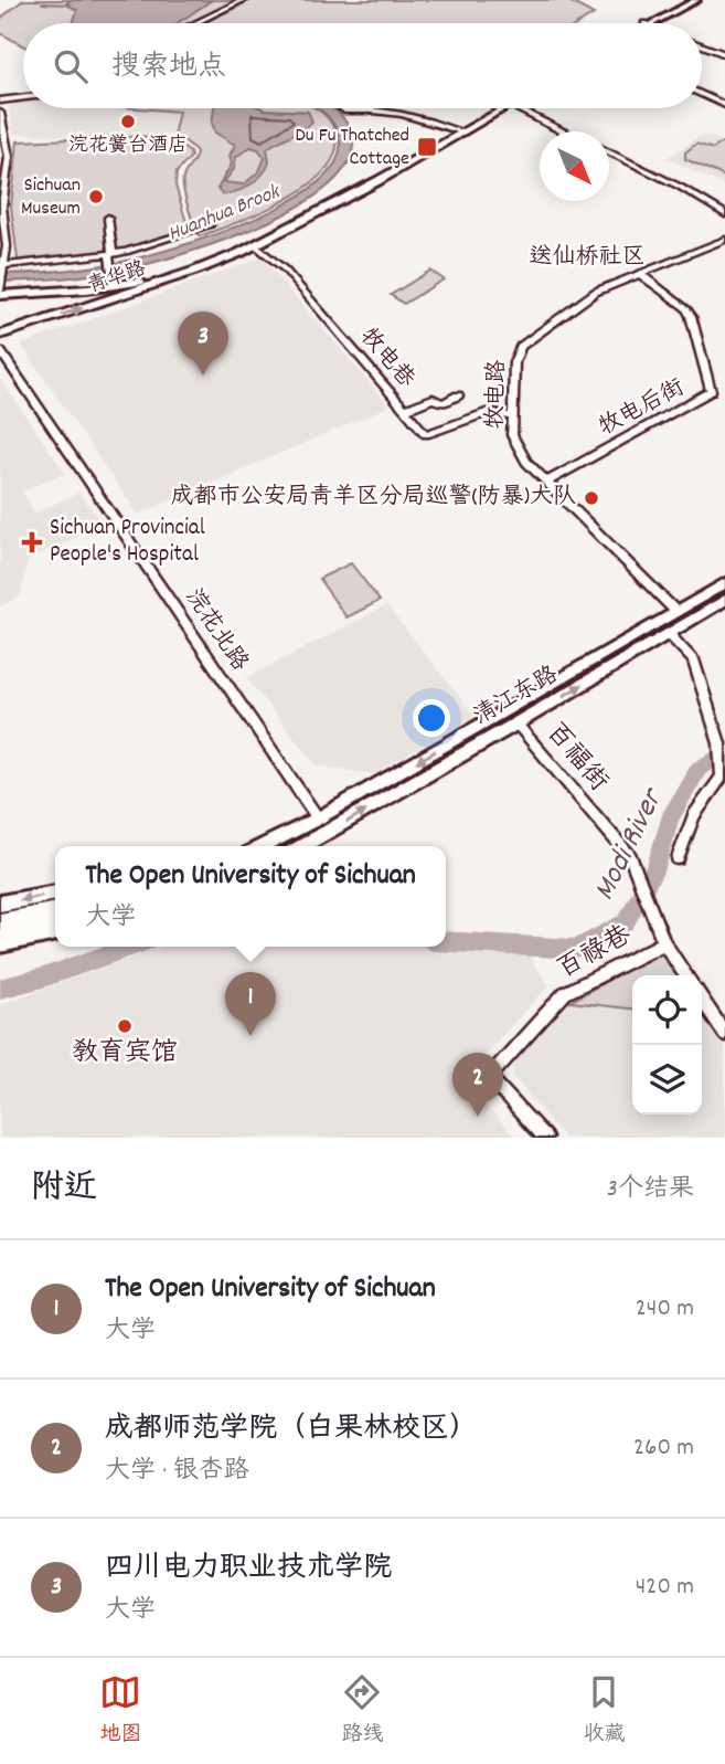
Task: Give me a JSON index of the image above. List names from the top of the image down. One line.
{"streets":{"main road":["青华路","清江东路"],"street":["牧电巷","牧电路","牧电后街","浣花北路","百福街","百禄巷"]},"crossings":[["青华路","牧电巷"],["牧电巷","牧电路"],["牧电路","牧电后街"],["牧电路","清江东路"],["浣花北路","清江东路"],["清江东路","百福街"],["百福街","百禄巷"]],"districts":["送仙桥社区"],"water":["Huanhua Brook","Modi River"],"places":{"other":["浣花黉台酒店","Sichuan Museum","成都市公安局青羊区分局巡警(防暴)大队","教育宾馆"],"transit":["Du Fu Thatched Cottage"],"health":["Sichuan Provincial People's Hospital"]},"north":"bottom right","page":{"search":"搜索地点","pins":["3","1","2"],"popup":["The Open University of Sichuan","大学"],"heading":["附近","3个结果"],"list":[{"mark":"1","name":"The Open University of Sichuan","note":"大学","value":"240 m"},{"mark":"2","name":"成都师范学院（白果林校区）","note":"大学 · 银杏路","value":"260 m"},{"mark":"3","name":"四川电力职业技术学院","note":"大学","value":"420 m"}],"nav":["地图","路线","收藏"]}}
